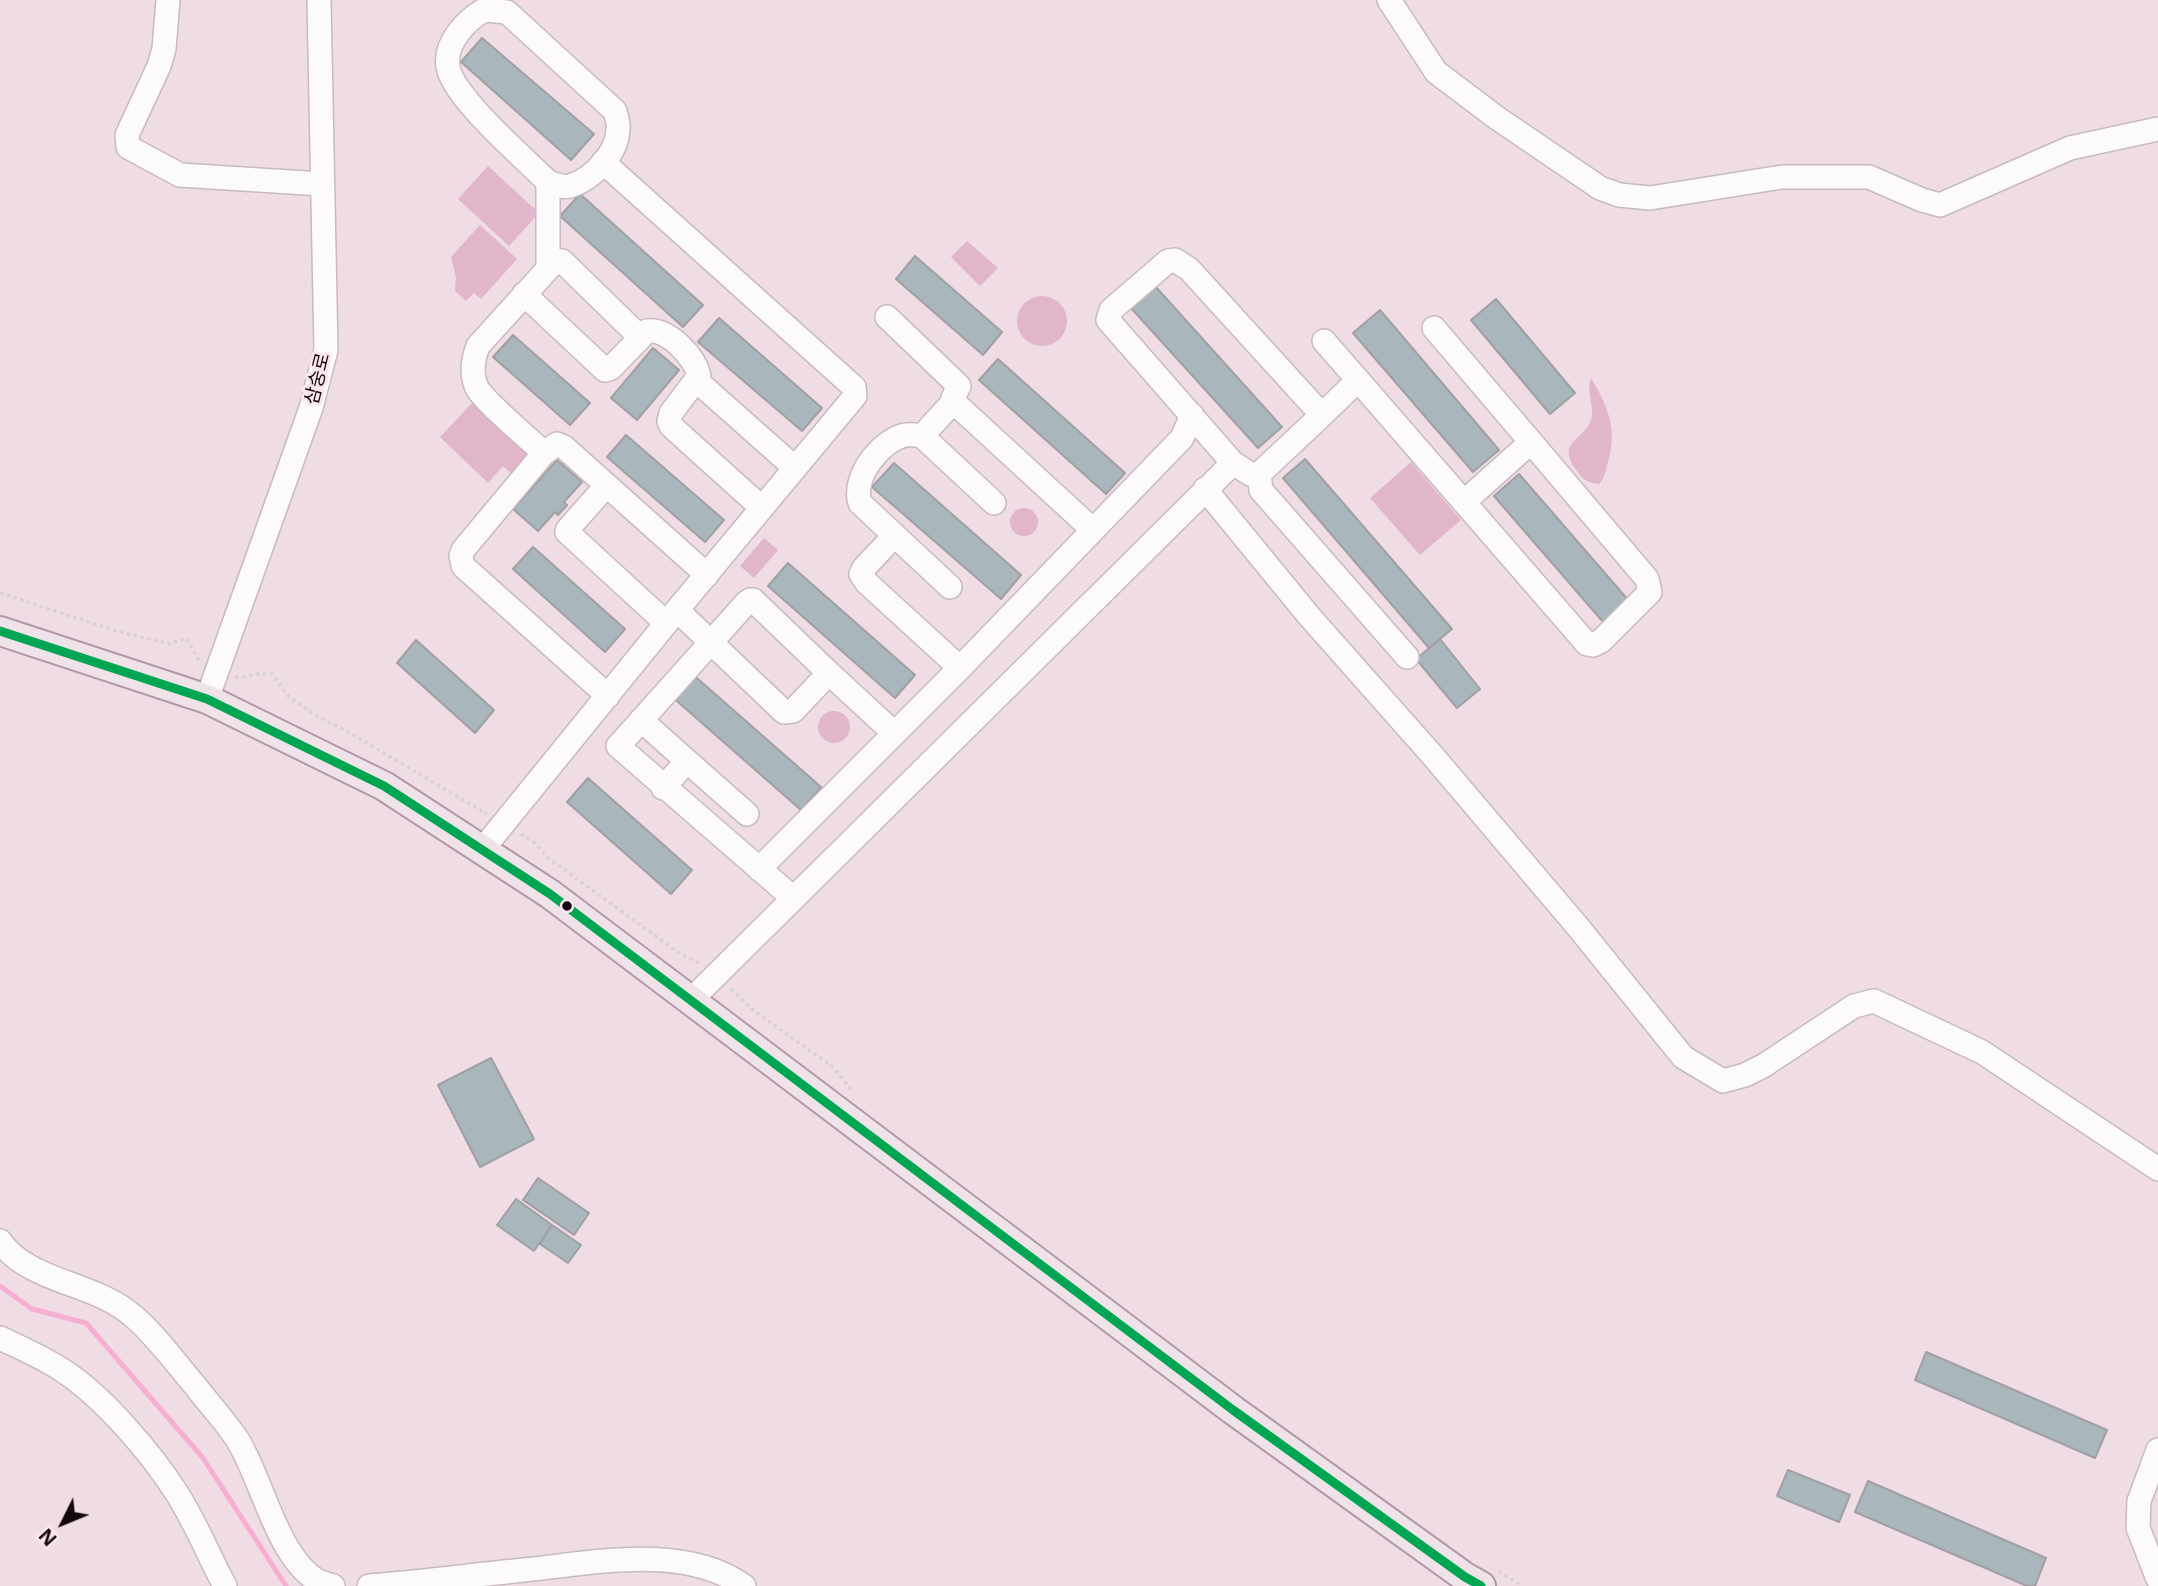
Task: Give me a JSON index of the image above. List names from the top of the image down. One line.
{"streets":{"street":["삼숭로"]},"north":"bottom left"}
